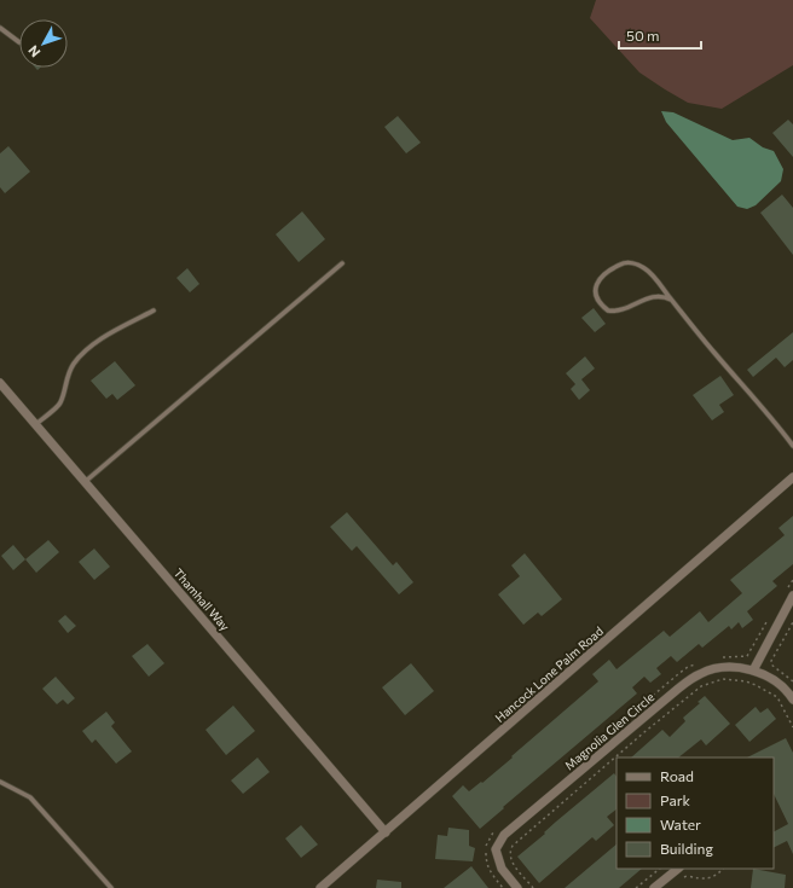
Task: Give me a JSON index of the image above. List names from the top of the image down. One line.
{"streets":{"street":["Thamhall Way","Hancock Lone Palm Road","Magnolia Glen Circle"]},"crossings":[["Thamhall Way","Hancock Lone Palm Road"]],"legend":["Road","Park","Water","Building"],"scale_bar":"50 m","north":"bottom left"}
